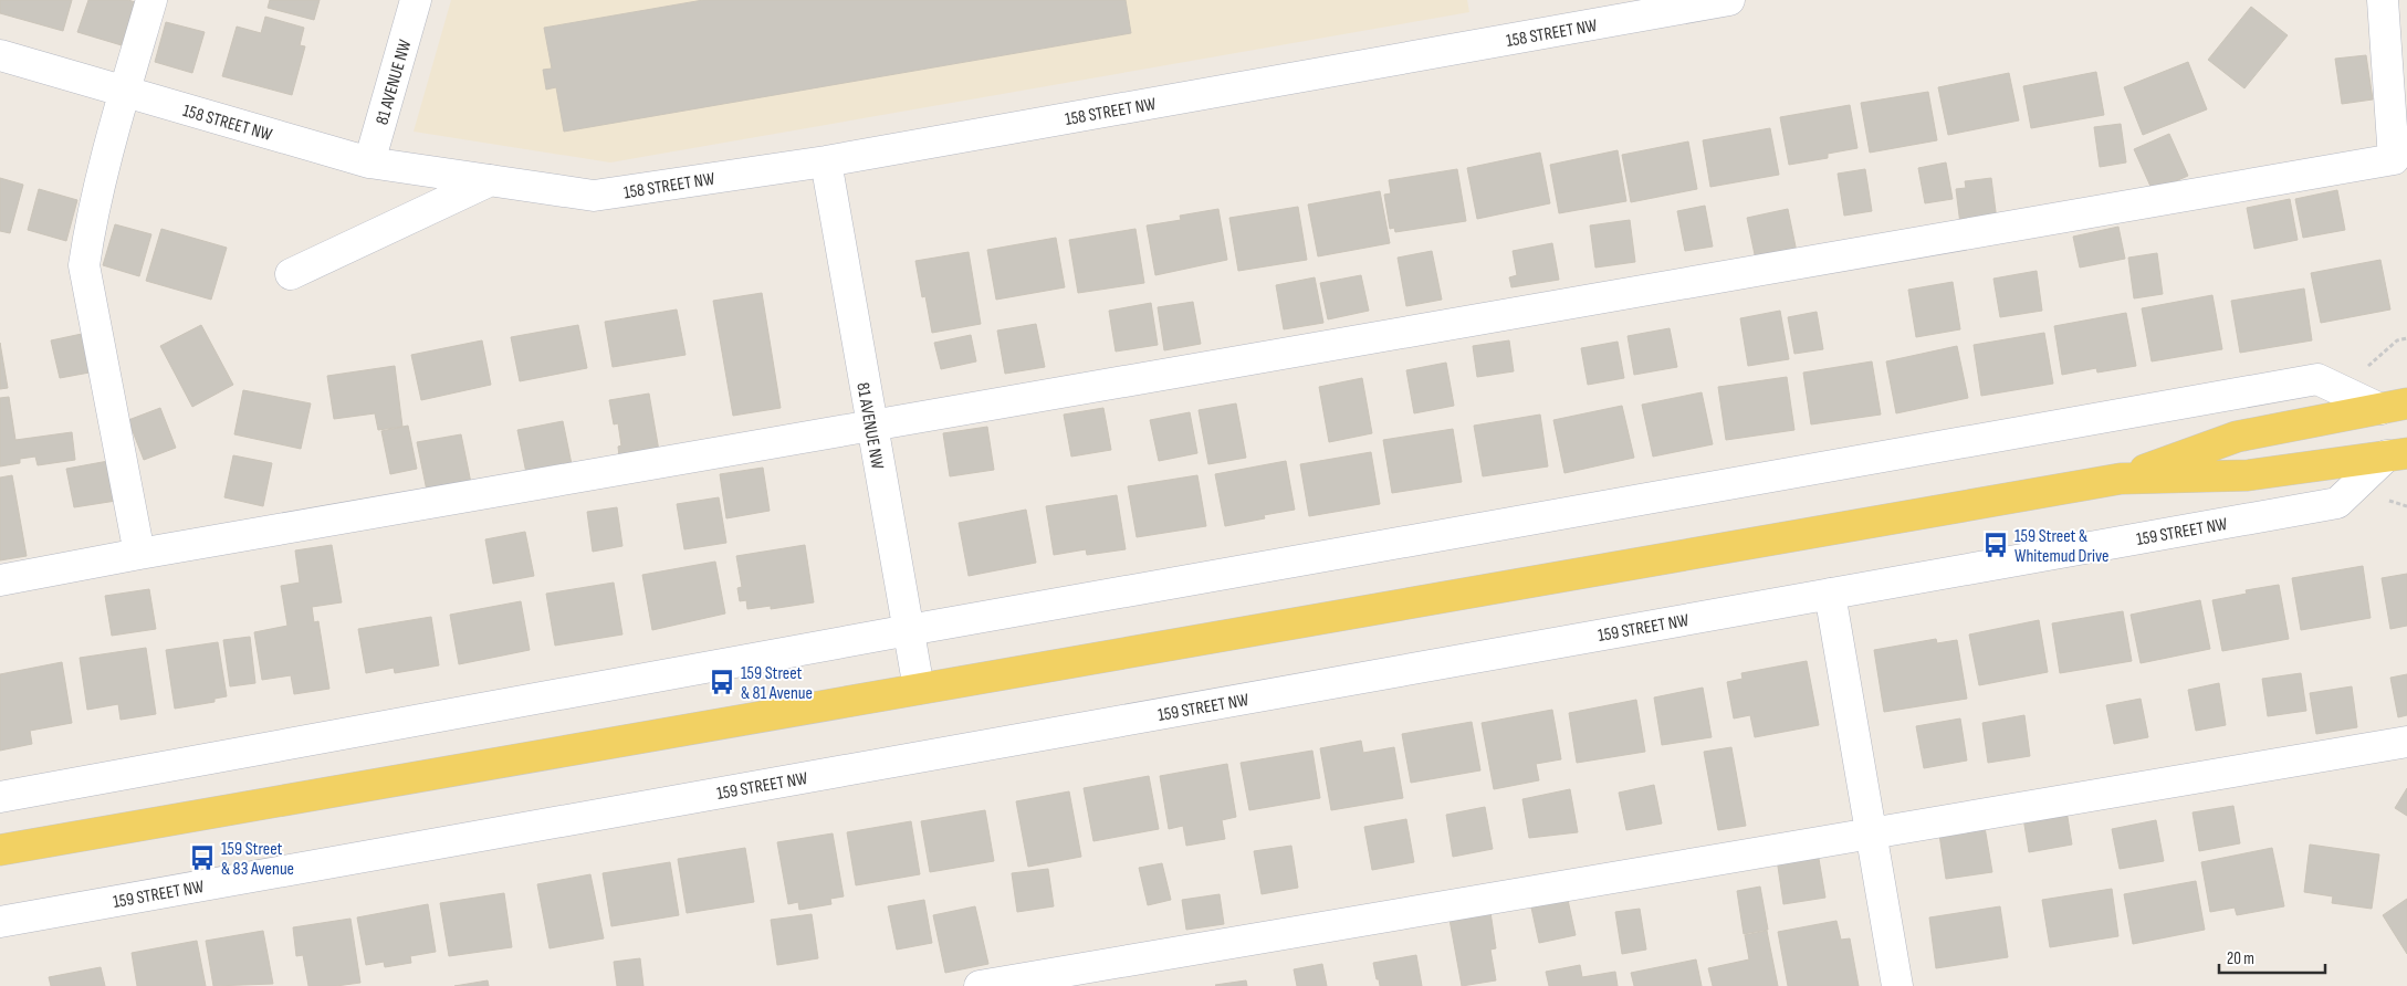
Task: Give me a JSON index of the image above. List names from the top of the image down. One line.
{"streets":{"main road":["159 STREET NW"],"street":["158 STREET NW","81 AVENUE NW"]},"crossings":[["158 STREET NW","81 AVENUE NW"],["81 AVENUE NW","159 STREET NW"]],"places":{"bus stop":["159 Street & Whitemud Drive","159 Street & 81 Avenue","159 Street & 83 Avenue"]},"scale_bar":"20 m"}
